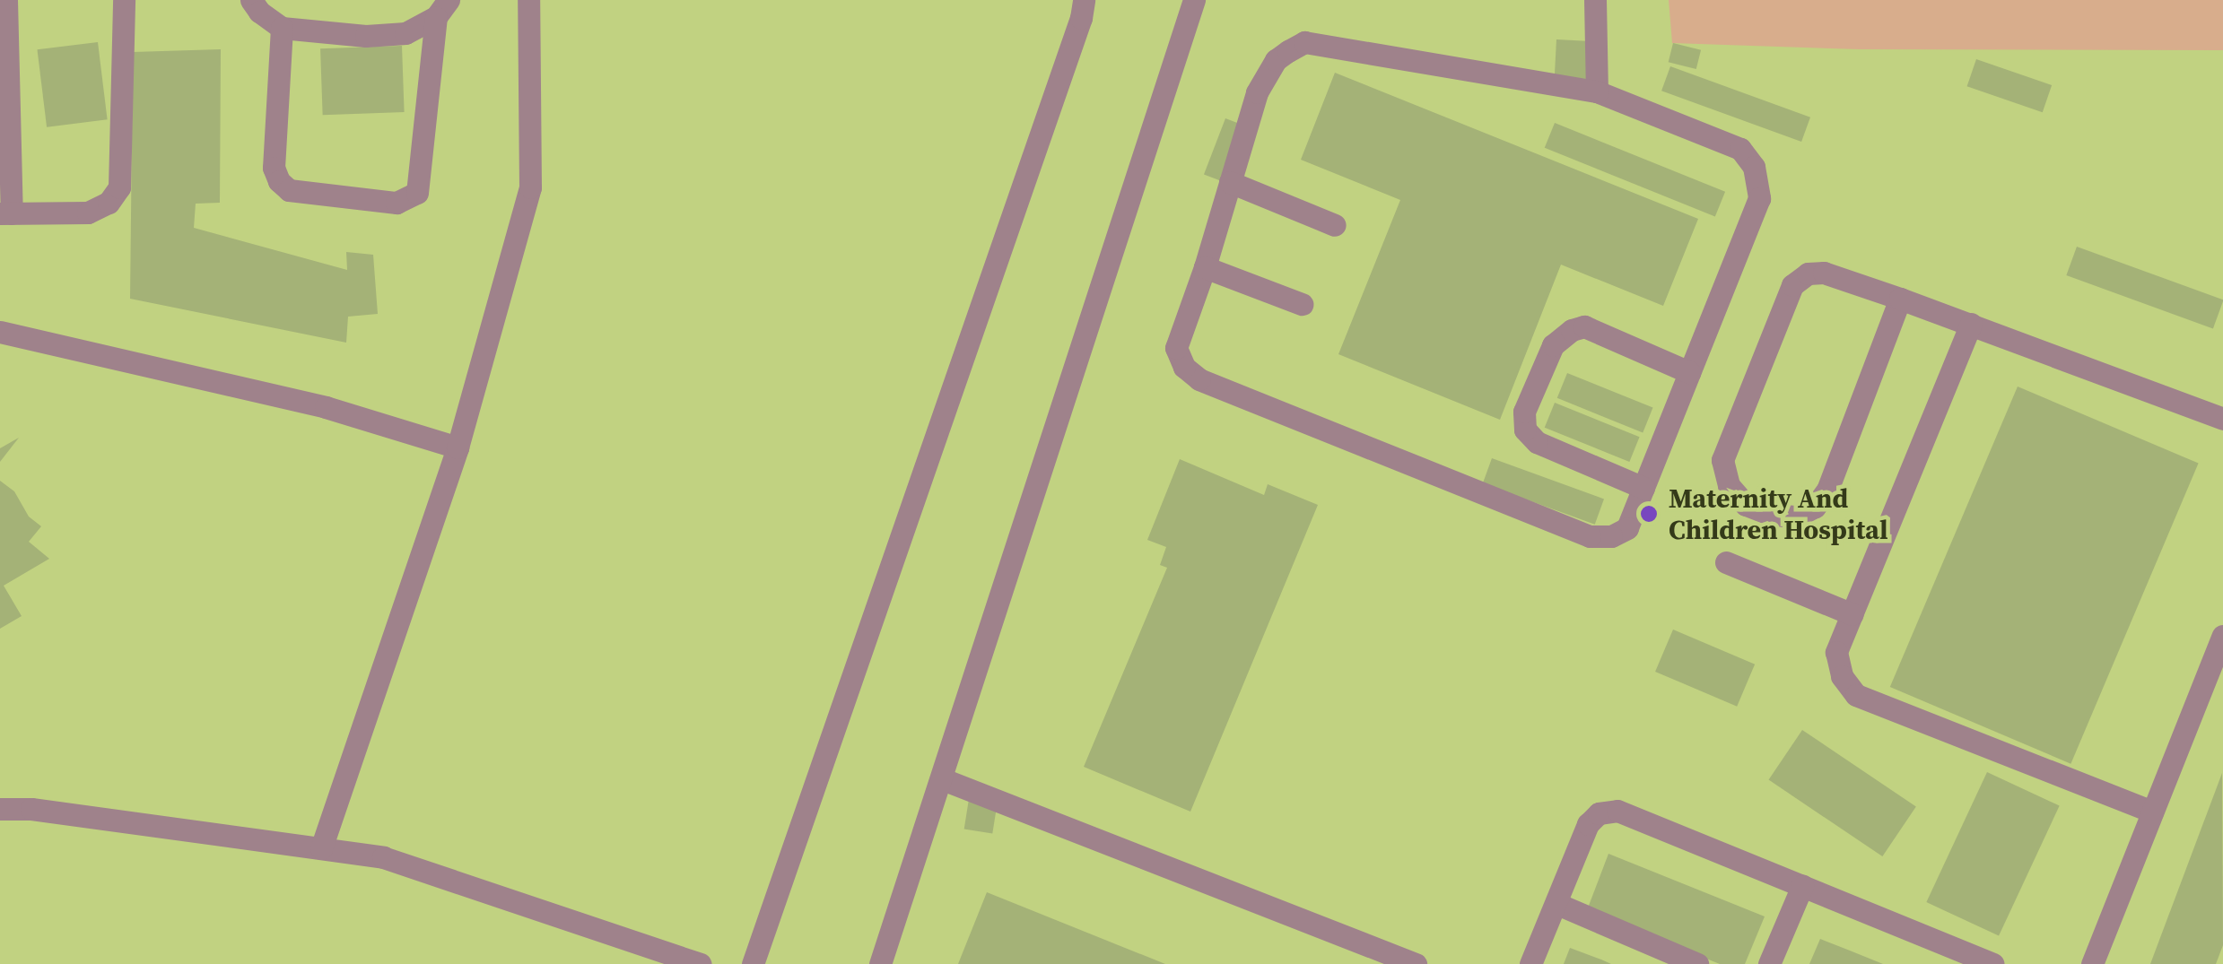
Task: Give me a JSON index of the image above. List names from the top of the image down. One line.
{"places":["Maternity And Children Hospital"]}
